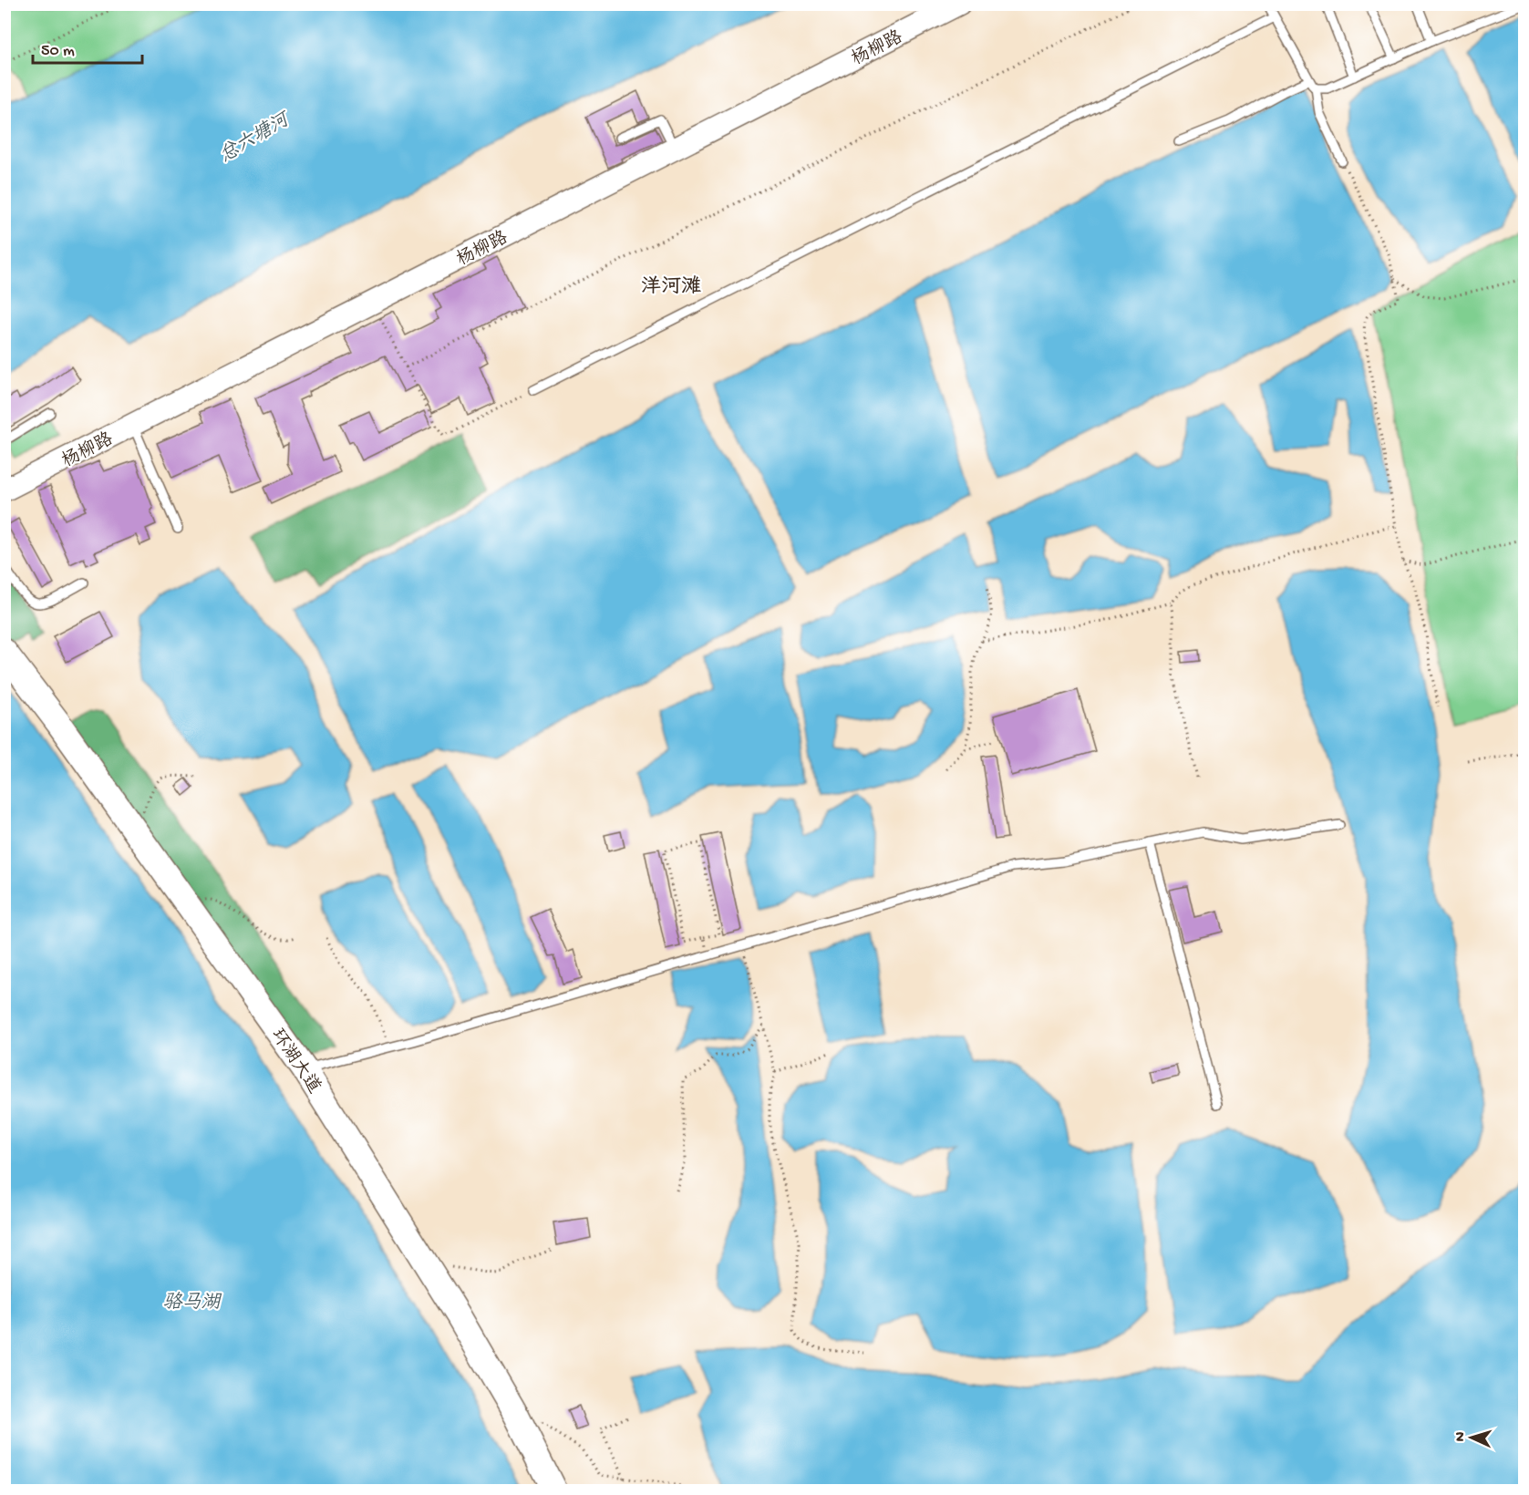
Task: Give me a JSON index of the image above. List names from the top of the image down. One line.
{"streets":{"main road":["环湖大道"],"street":["杨柳路"]},"districts":["洋河滩"],"water":["总六塘河","骆马湖"],"scale_bar":"50 m","north":"left"}
